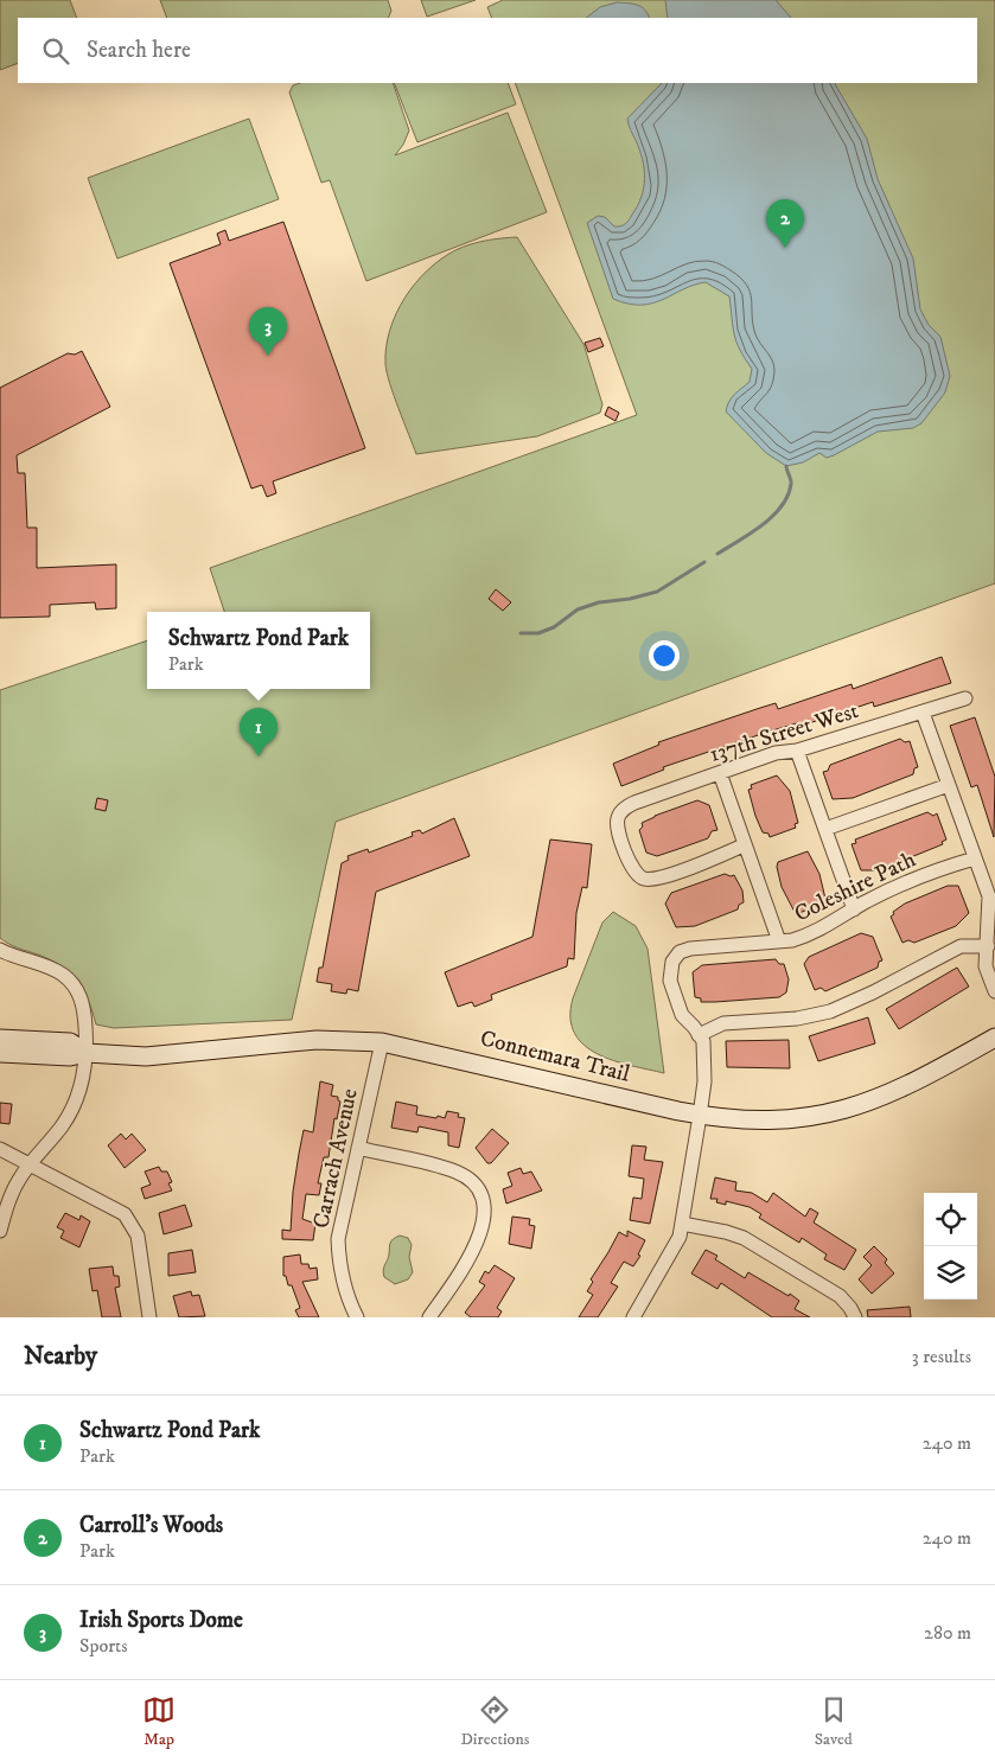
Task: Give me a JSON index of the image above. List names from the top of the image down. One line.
{"streets":{"street":["137th Street West","Coleshire Path","Connemara Trail","Carrach Avenue"]},"crossings":[["Coleshire Path","Connemara Trail"],["Connemara Trail","Carrach Avenue"]],"page":{"search":"Search here","pins":["2","3","1"],"popup":["Schwartz Pond Park","Park"],"heading":["Nearby","3 results"],"list":[{"mark":"1","name":"Schwartz Pond Park","note":"Park","value":"240 m"},{"mark":"2","name":"Carroll's Woods","note":"Park","value":"240 m"},{"mark":"3","name":"Irish Sports Dome","note":"Sports","value":"280 m"}],"nav":["Map","Directions","Saved"]}}
